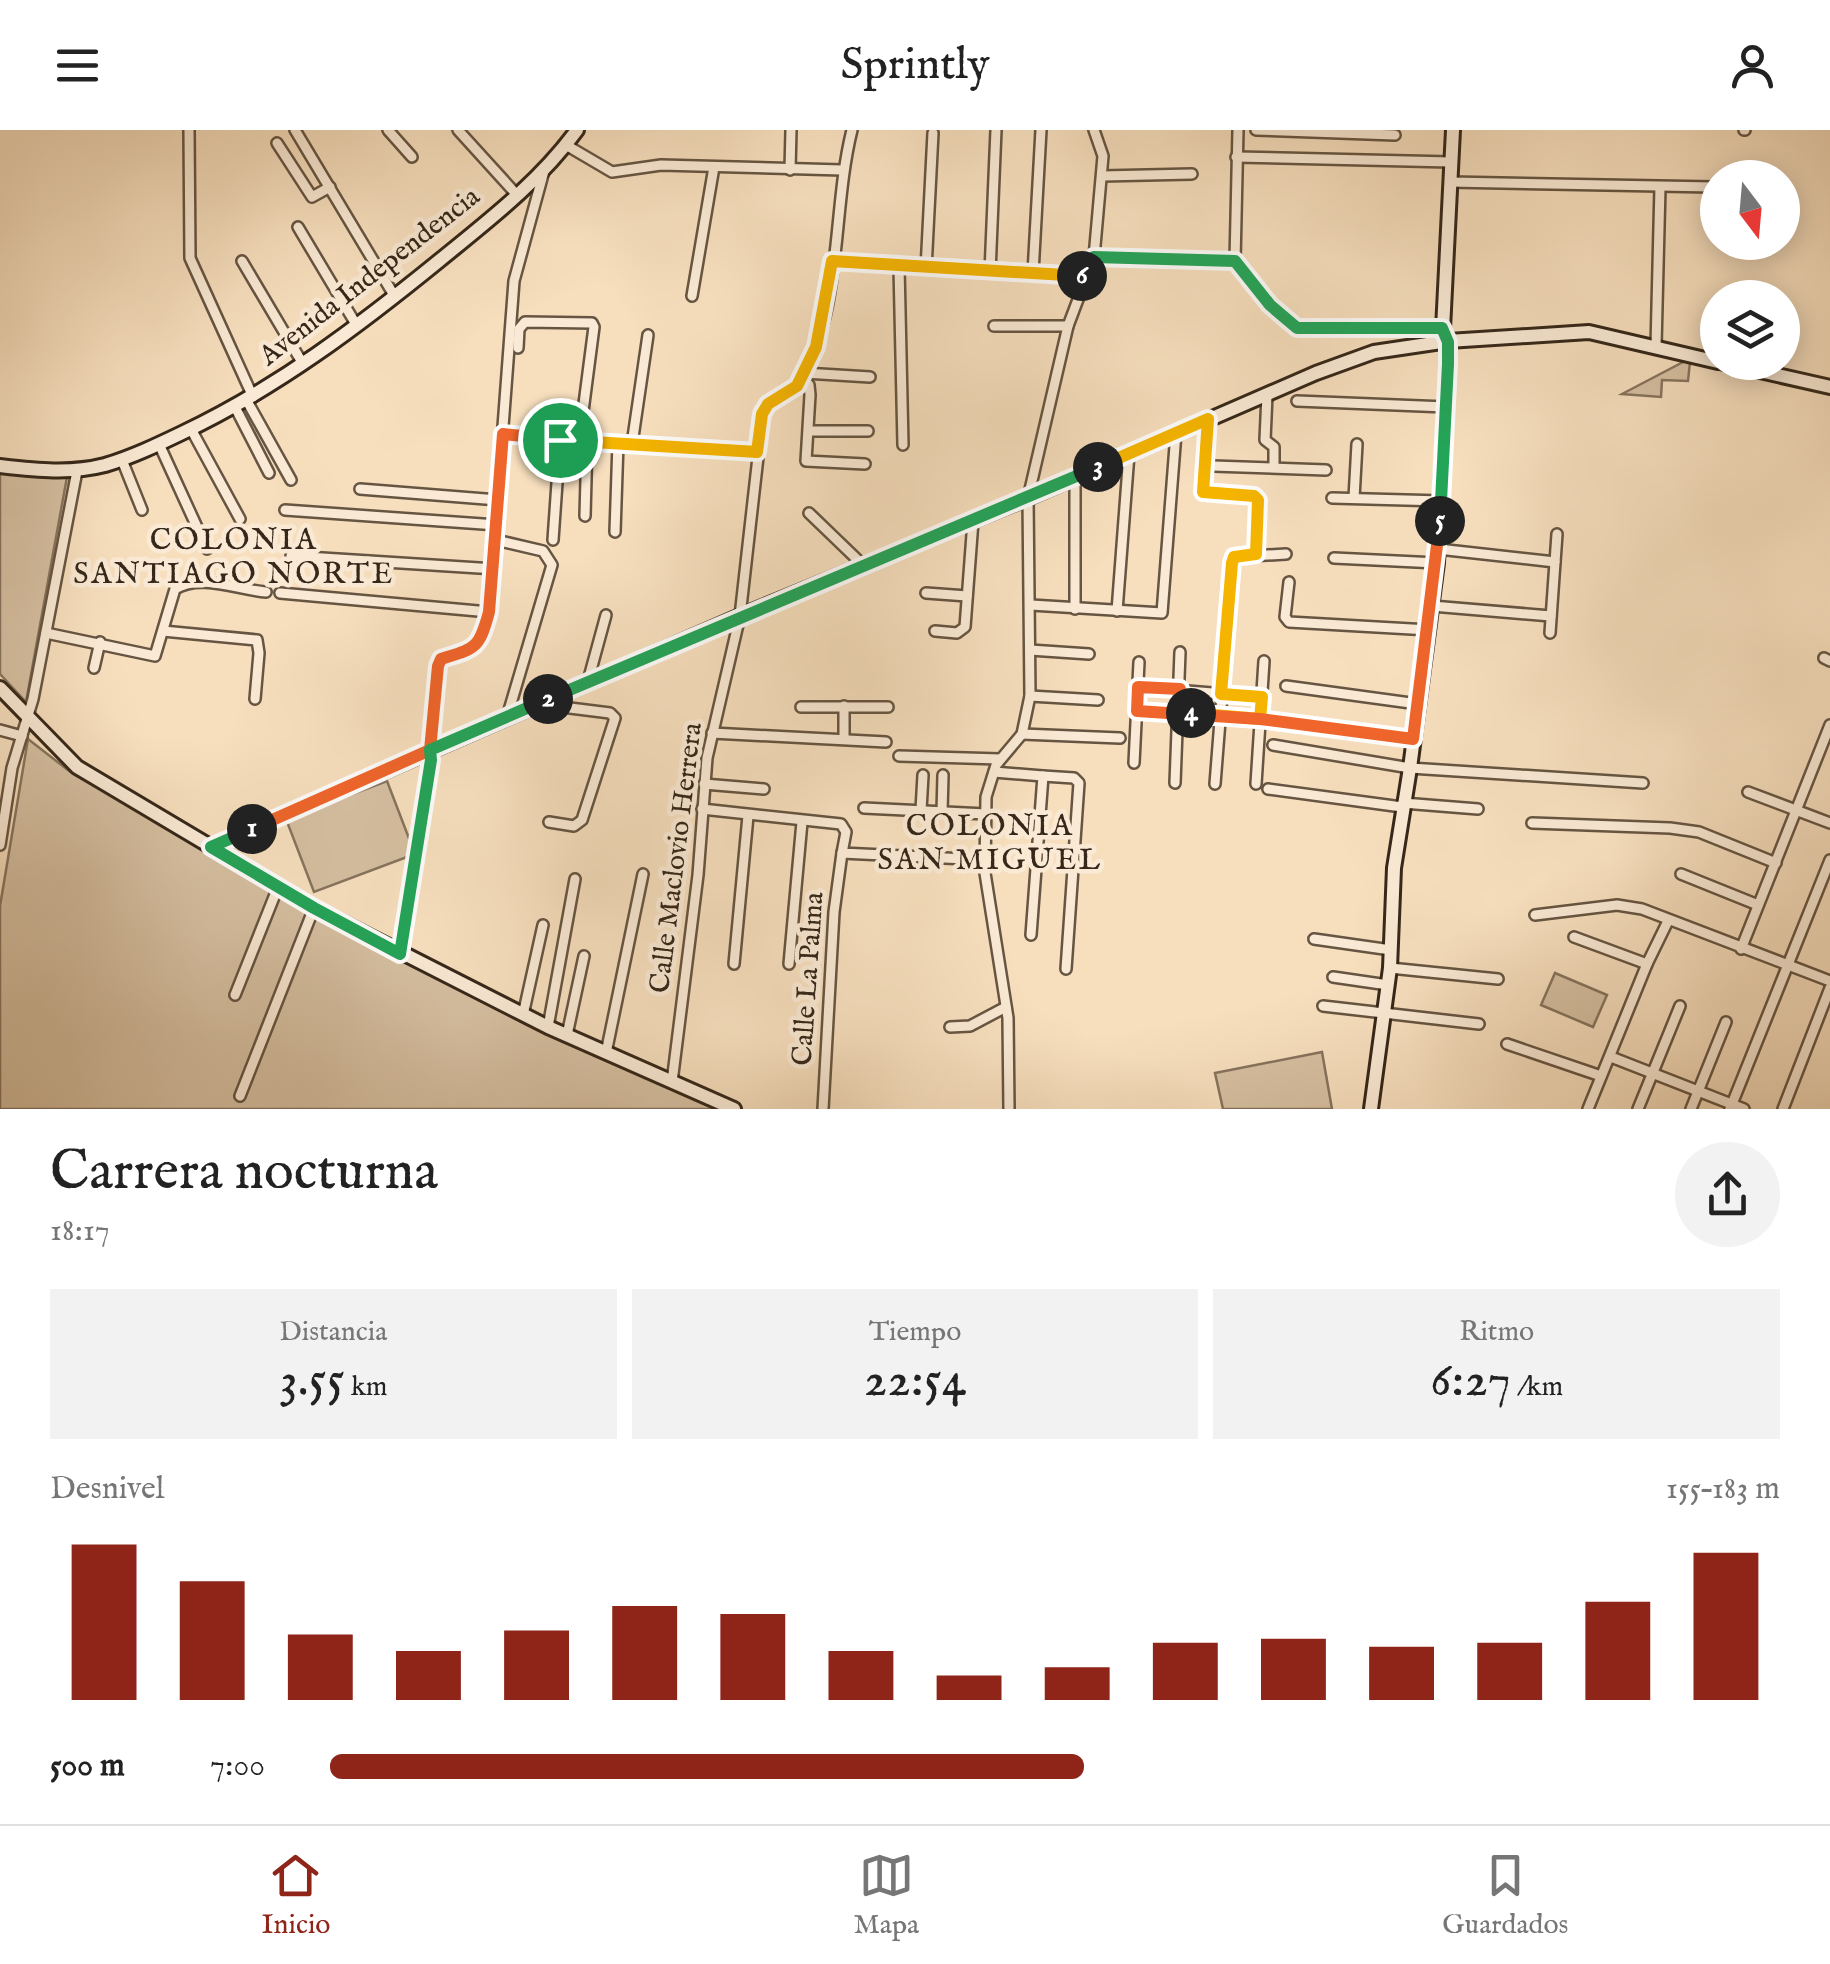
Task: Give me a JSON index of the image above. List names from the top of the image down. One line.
{"streets":{"street":["Avenida Independencia","Calle Maclovio Herrera","Calle La Palma"]},"districts":["COLONIA SANTIAGO NORTE","COLONIA SAN MIGUEL"],"north":"bottom","page":{"header":"Sprintly","pins":["6","3","5","2","4","1"],"heading":["Carrera nocturna","18:17"],"stats":[["Distancia","3.55 km"],["Tiempo","22:54"],["Ritmo","6:27 /km"]],"chart":["Desnivel","155–183 m"],"list":[{"name":"500 m","note":"7:00"}],"tabs":["Inicio","Mapa","Guardados"]}}
